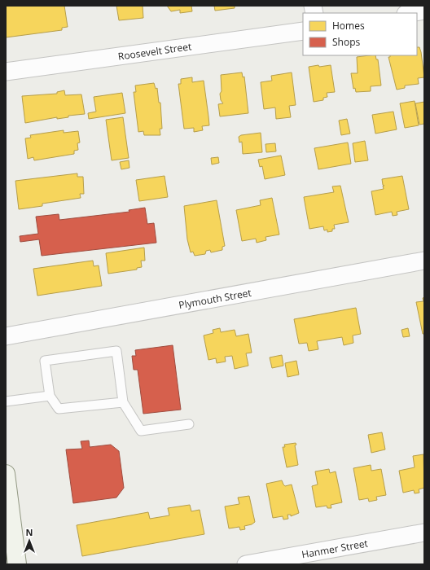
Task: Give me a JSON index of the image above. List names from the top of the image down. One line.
{"streets":{"street":["Roosevelt Street","Plymouth Street","Hanmer Street"]},"legend":["Homes","Shops"],"north":"top"}
